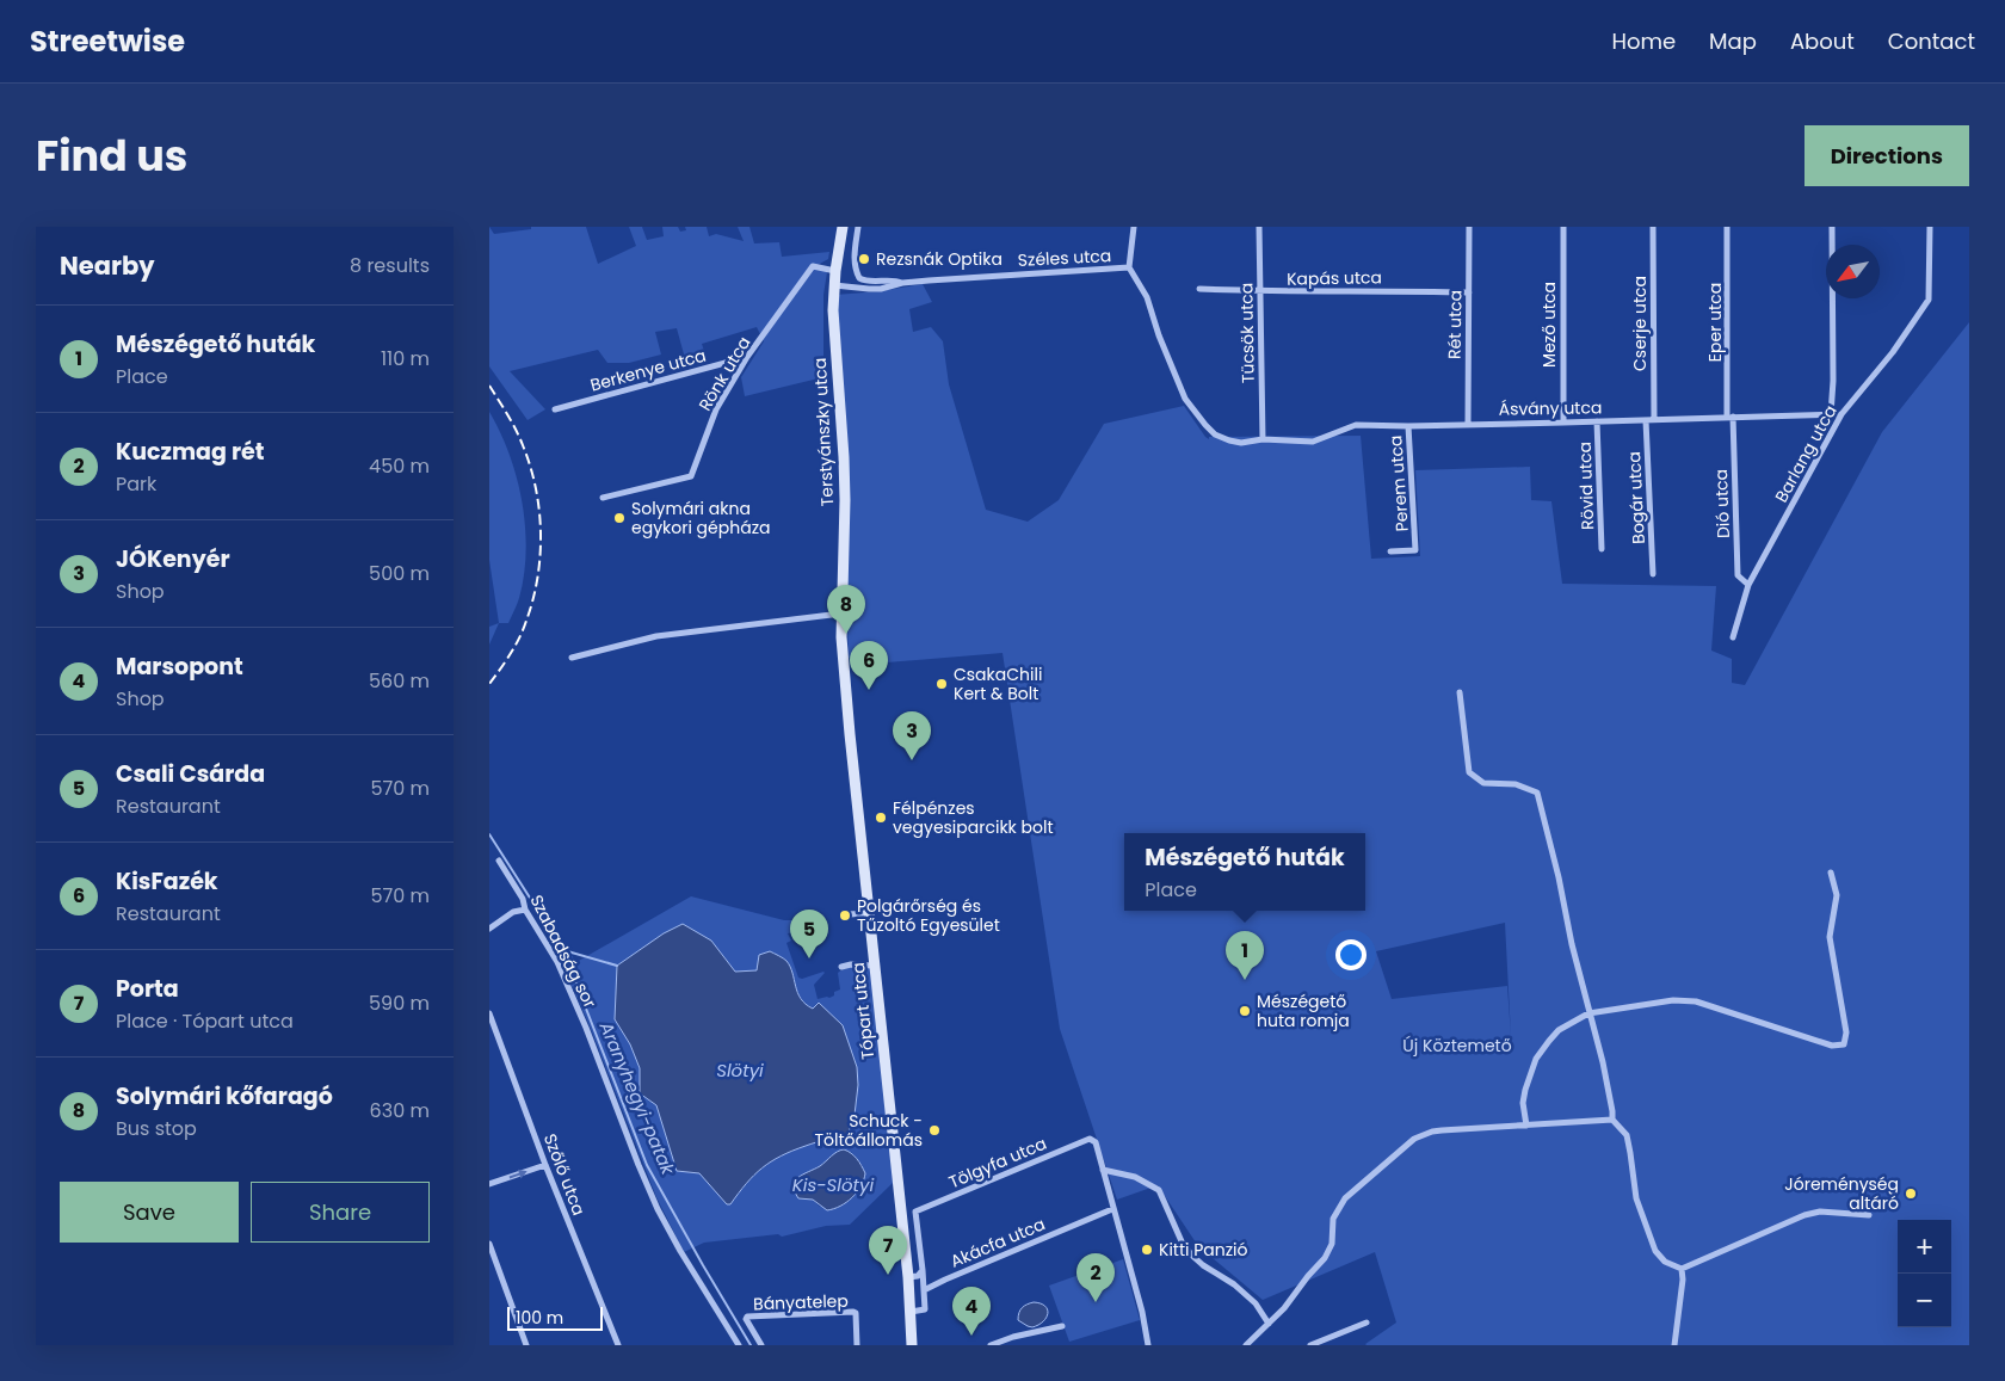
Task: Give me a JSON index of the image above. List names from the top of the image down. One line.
{"streets":{"main road":["Terstyánszky utca","Tópart utca"],"street":["Széles utca","Kapás utca","Eper utca","Cserje utca","Rét utca","Mező utca","Tücsök utca","Berkenye utca","Rönk utca","Ásvány utca","Barlang utca","Perem utca","Rövid utca","Bogár utca","Dió utca","Szabadság sor","Tölgyfa utca","Szőlő utca","Akácfa utca","Bányatelep"]},"crossings":[["Széles utca","Tücsök utca"],["Széles utca","Ásvány utca"],["Széles utca","Terstyánszky utca"],["Kapás utca","Rét utca"],["Kapás utca","Tücsök utca"],["Eper utca","Ásvány utca"],["Eper utca","Dió utca"],["Cserje utca","Ásvány utca"],["Rét utca","Ásvány utca"],["Mező utca","Ásvány utca"],["Tücsök utca","Ásvány utca"],["Berkenye utca","Rönk utca"],["Rönk utca","Terstyánszky utca"],["Ásvány utca","Barlang utca"],["Ásvány utca","Perem utca"],["Ásvány utca","Rövid utca"],["Ásvány utca","Bogár utca"],["Ásvány utca","Dió utca"],["Terstyánszky utca","Tópart utca"],["Barlang utca","Dió utca"]],"water":["Slötyi","Aranyhegyi-patak","Kis-Slötyi"],"parks":["Új Köztemető"],"places":["Rezsnák Optika","Solymári akna egykori gépháza","CsakaChili Kert & Bolt","Félpénzes vegyesiparcikk bolt","Polgárőrség és Tűzoltó Egyesület","Mészégető huta romja","Schuck - Töltőállomás","Jóreménység altáró","Kitti Panzió"],"scale_bar":"100 m","north":"bottom left","page":{"header":"Streetwise","nav":["Home","Map","About","Contact"],"title":"Find us","buttons":["Directions",["Save","Share"]],"heading":["Nearby","8 results"],"list":[{"mark":"1","name":"Mészégető huták","note":"Place","value":"110 m"},{"mark":"2","name":"Kuczmag rét","note":"Park","value":"450 m"},{"mark":"3","name":"JÓKenyér","note":"Shop","value":"500 m"},{"mark":"4","name":"Marsopont","note":"Shop","value":"560 m"},{"mark":"5","name":"Csali Csárda","note":"Restaurant","value":"570 m"},{"mark":"6","name":"KisFazék","note":"Restaurant","value":"570 m"},{"mark":"7","name":"Porta","note":"Place · Tópart utca","value":"590 m"},{"mark":"8","name":"Solymári kőfaragó","note":"Bus stop","value":"630 m"}],"pins":["8","6","3","5","1","7","2","4"],"popup":["Mészégető huták","Place"],"map_buttons":["+","−"],"scale":"100 m"}}
